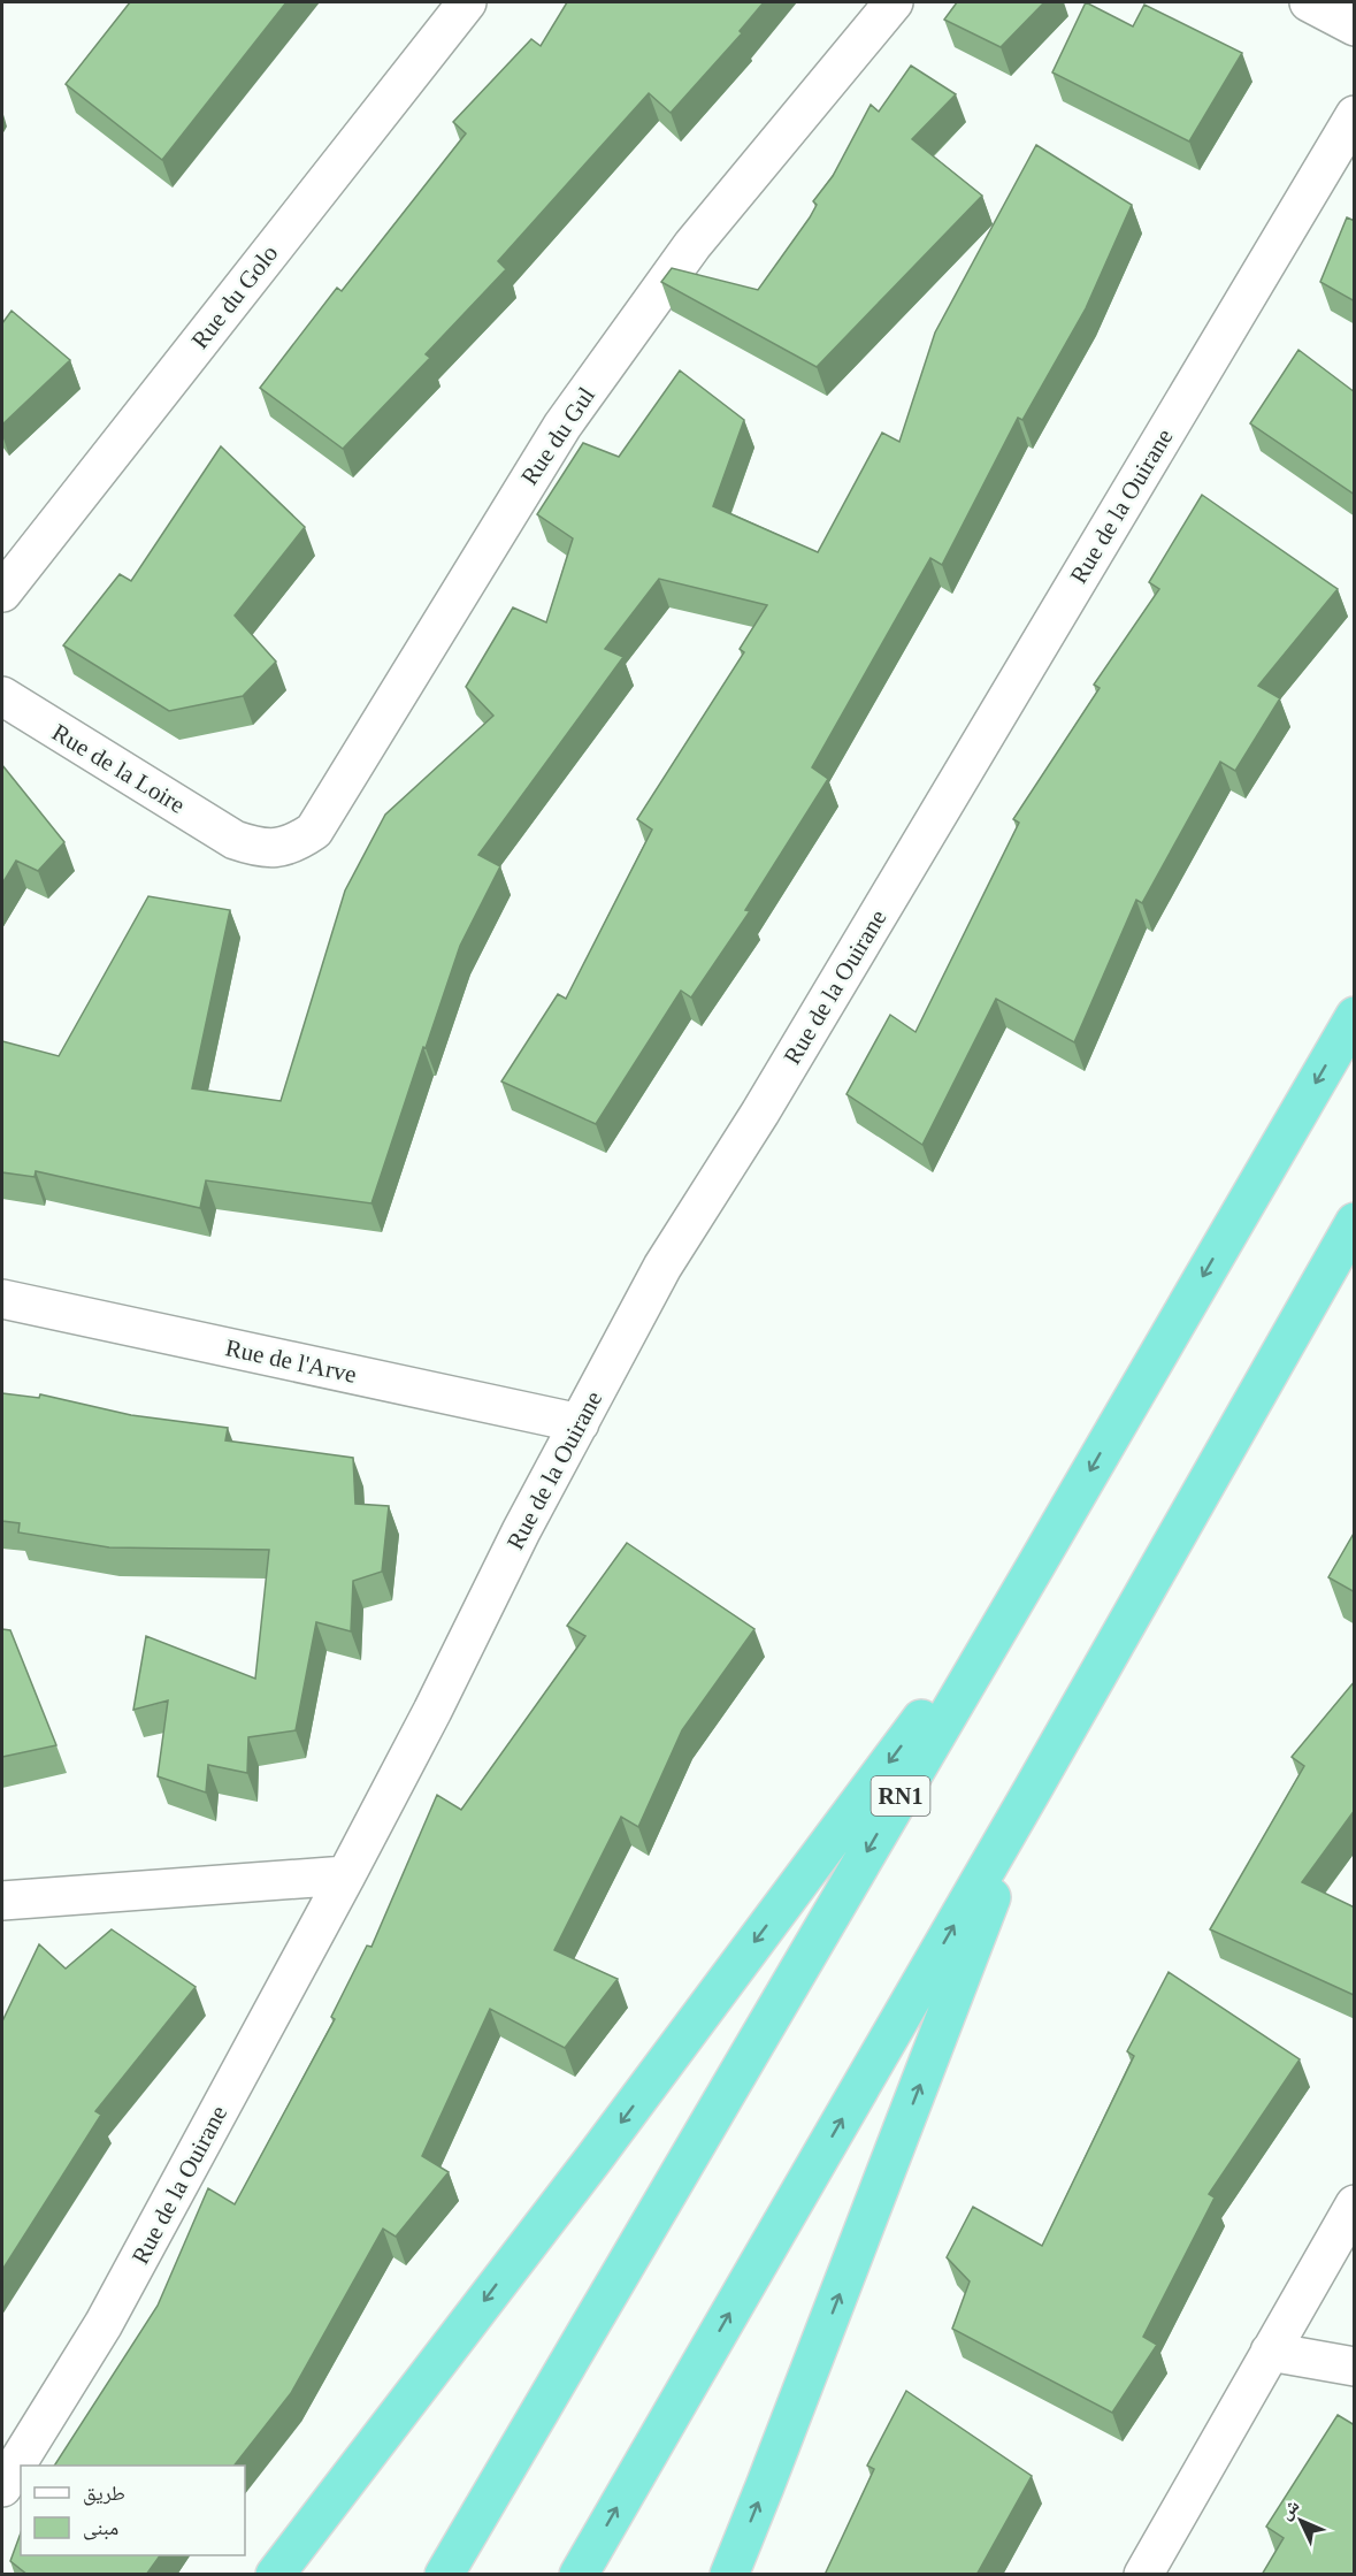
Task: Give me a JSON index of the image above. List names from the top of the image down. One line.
{"streets":{"highway":["RN1"],"street":["Rue du Golo","Rue du Gul","Rue de la Ouirane","Rue de la Loire","Rue de l'Arve"]},"crossings":[["Rue du Gul","Rue de la Loire"],["Rue de la Ouirane","Rue de l'Arve"]],"legend":["طريق","مبنى"],"north":"top left"}
